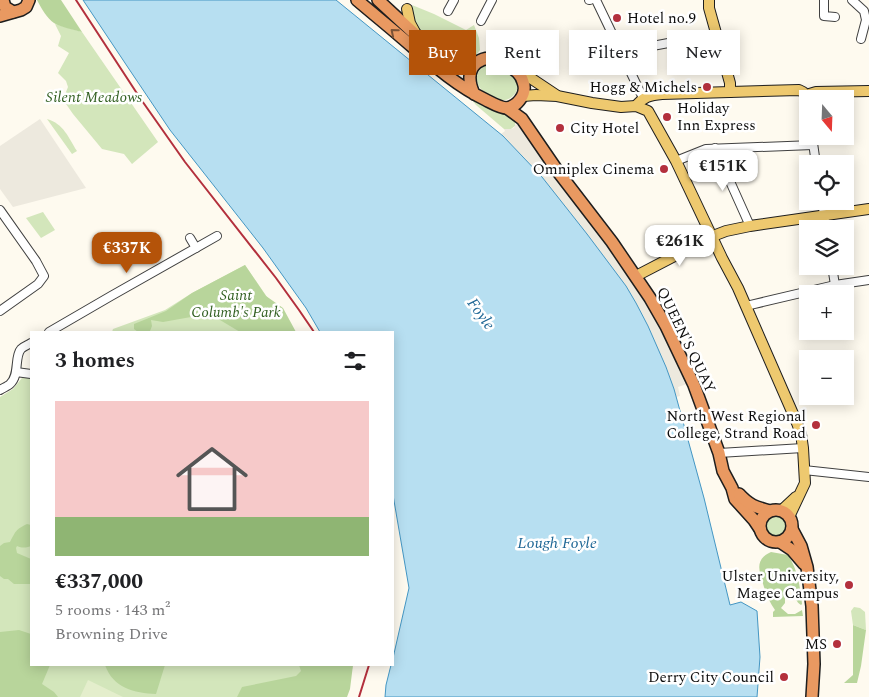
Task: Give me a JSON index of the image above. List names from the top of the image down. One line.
{"streets":{"highway":["QUEEN'S QUAY"]},"water":["Foyle","Lough Foyle"],"parks":["Silent Meadows","Saint Columb's Park"],"places":["Hotel no.9","Hogg & Michels","Holiday Inn Express","City Hotel","Omniplex Cinema","North West Regional College, Strand Road","Ulster University, Magee Campus","MS","Derry City Council"],"north":"bottom","page":{"chip":["Buy","Rent","Filters","New"],"map_buttons":["+","−"],"price":["€151K","€261K","€337K"],"heading":"3 homes","list":[{"name":"€337,000","note":"5 rooms · 143 m² · Browning Drive"}]}}
